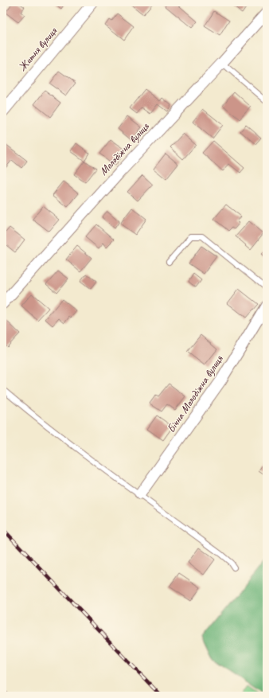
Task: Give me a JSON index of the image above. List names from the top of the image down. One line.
{"streets":{"street":["Житня вулиця","Молодіжна вулиця","Бічна Молодіжна вулиця"]}}
